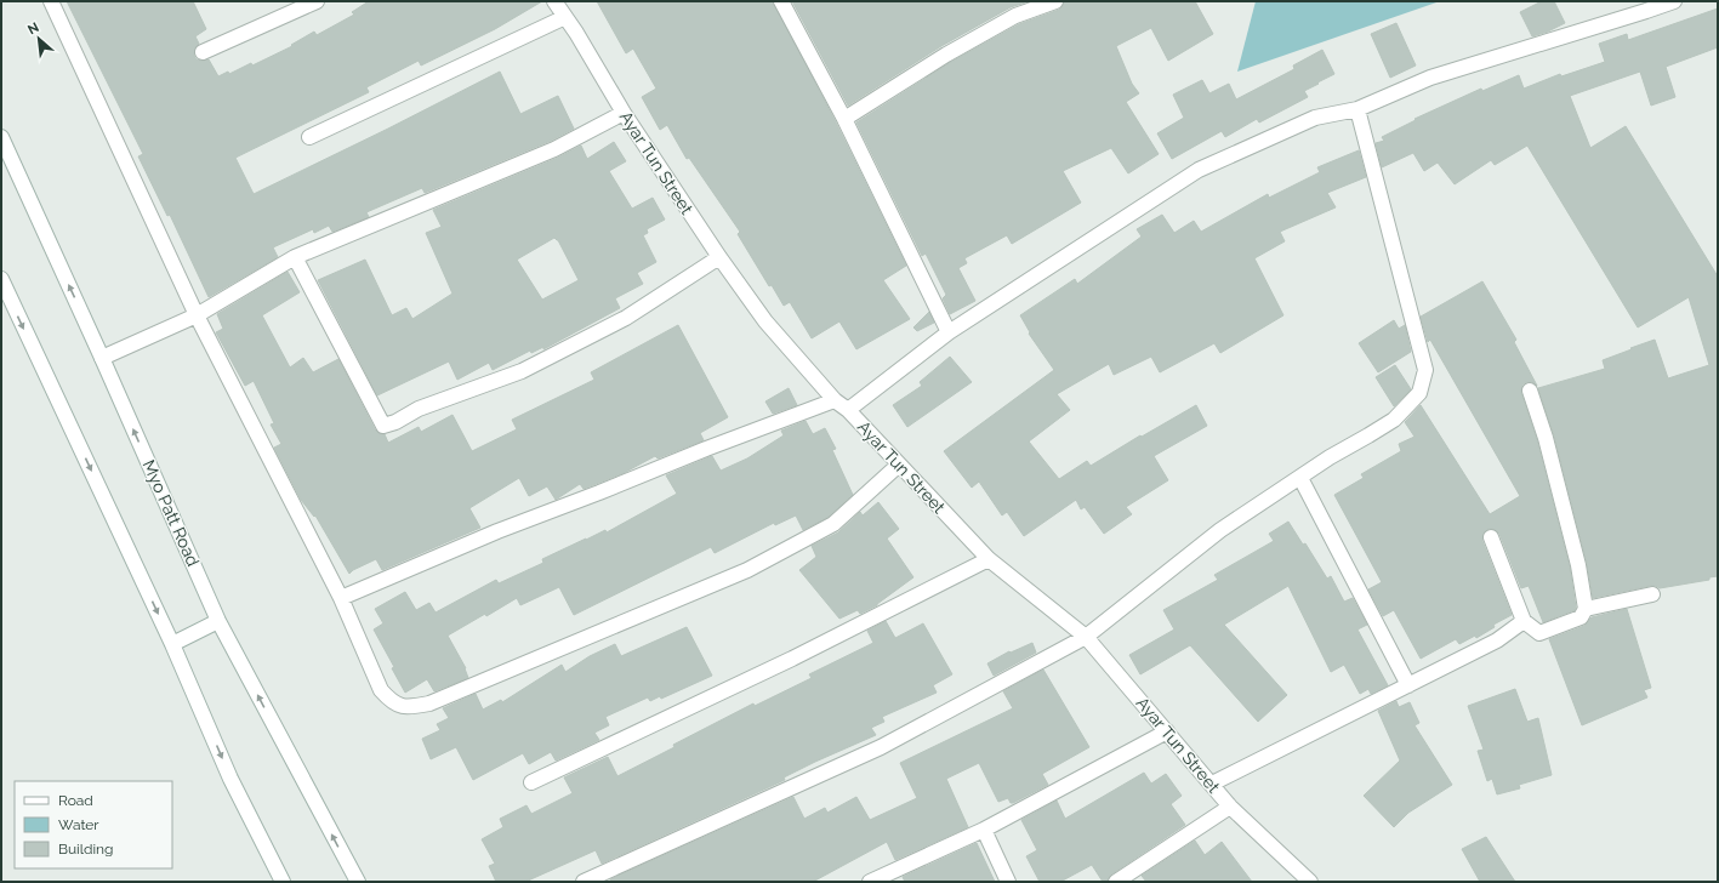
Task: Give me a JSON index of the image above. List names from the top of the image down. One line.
{"streets":{"street":["Ayar Tun Street","Myo Patt Road"]},"legend":["Road","Water","Building"],"north":"top left"}
